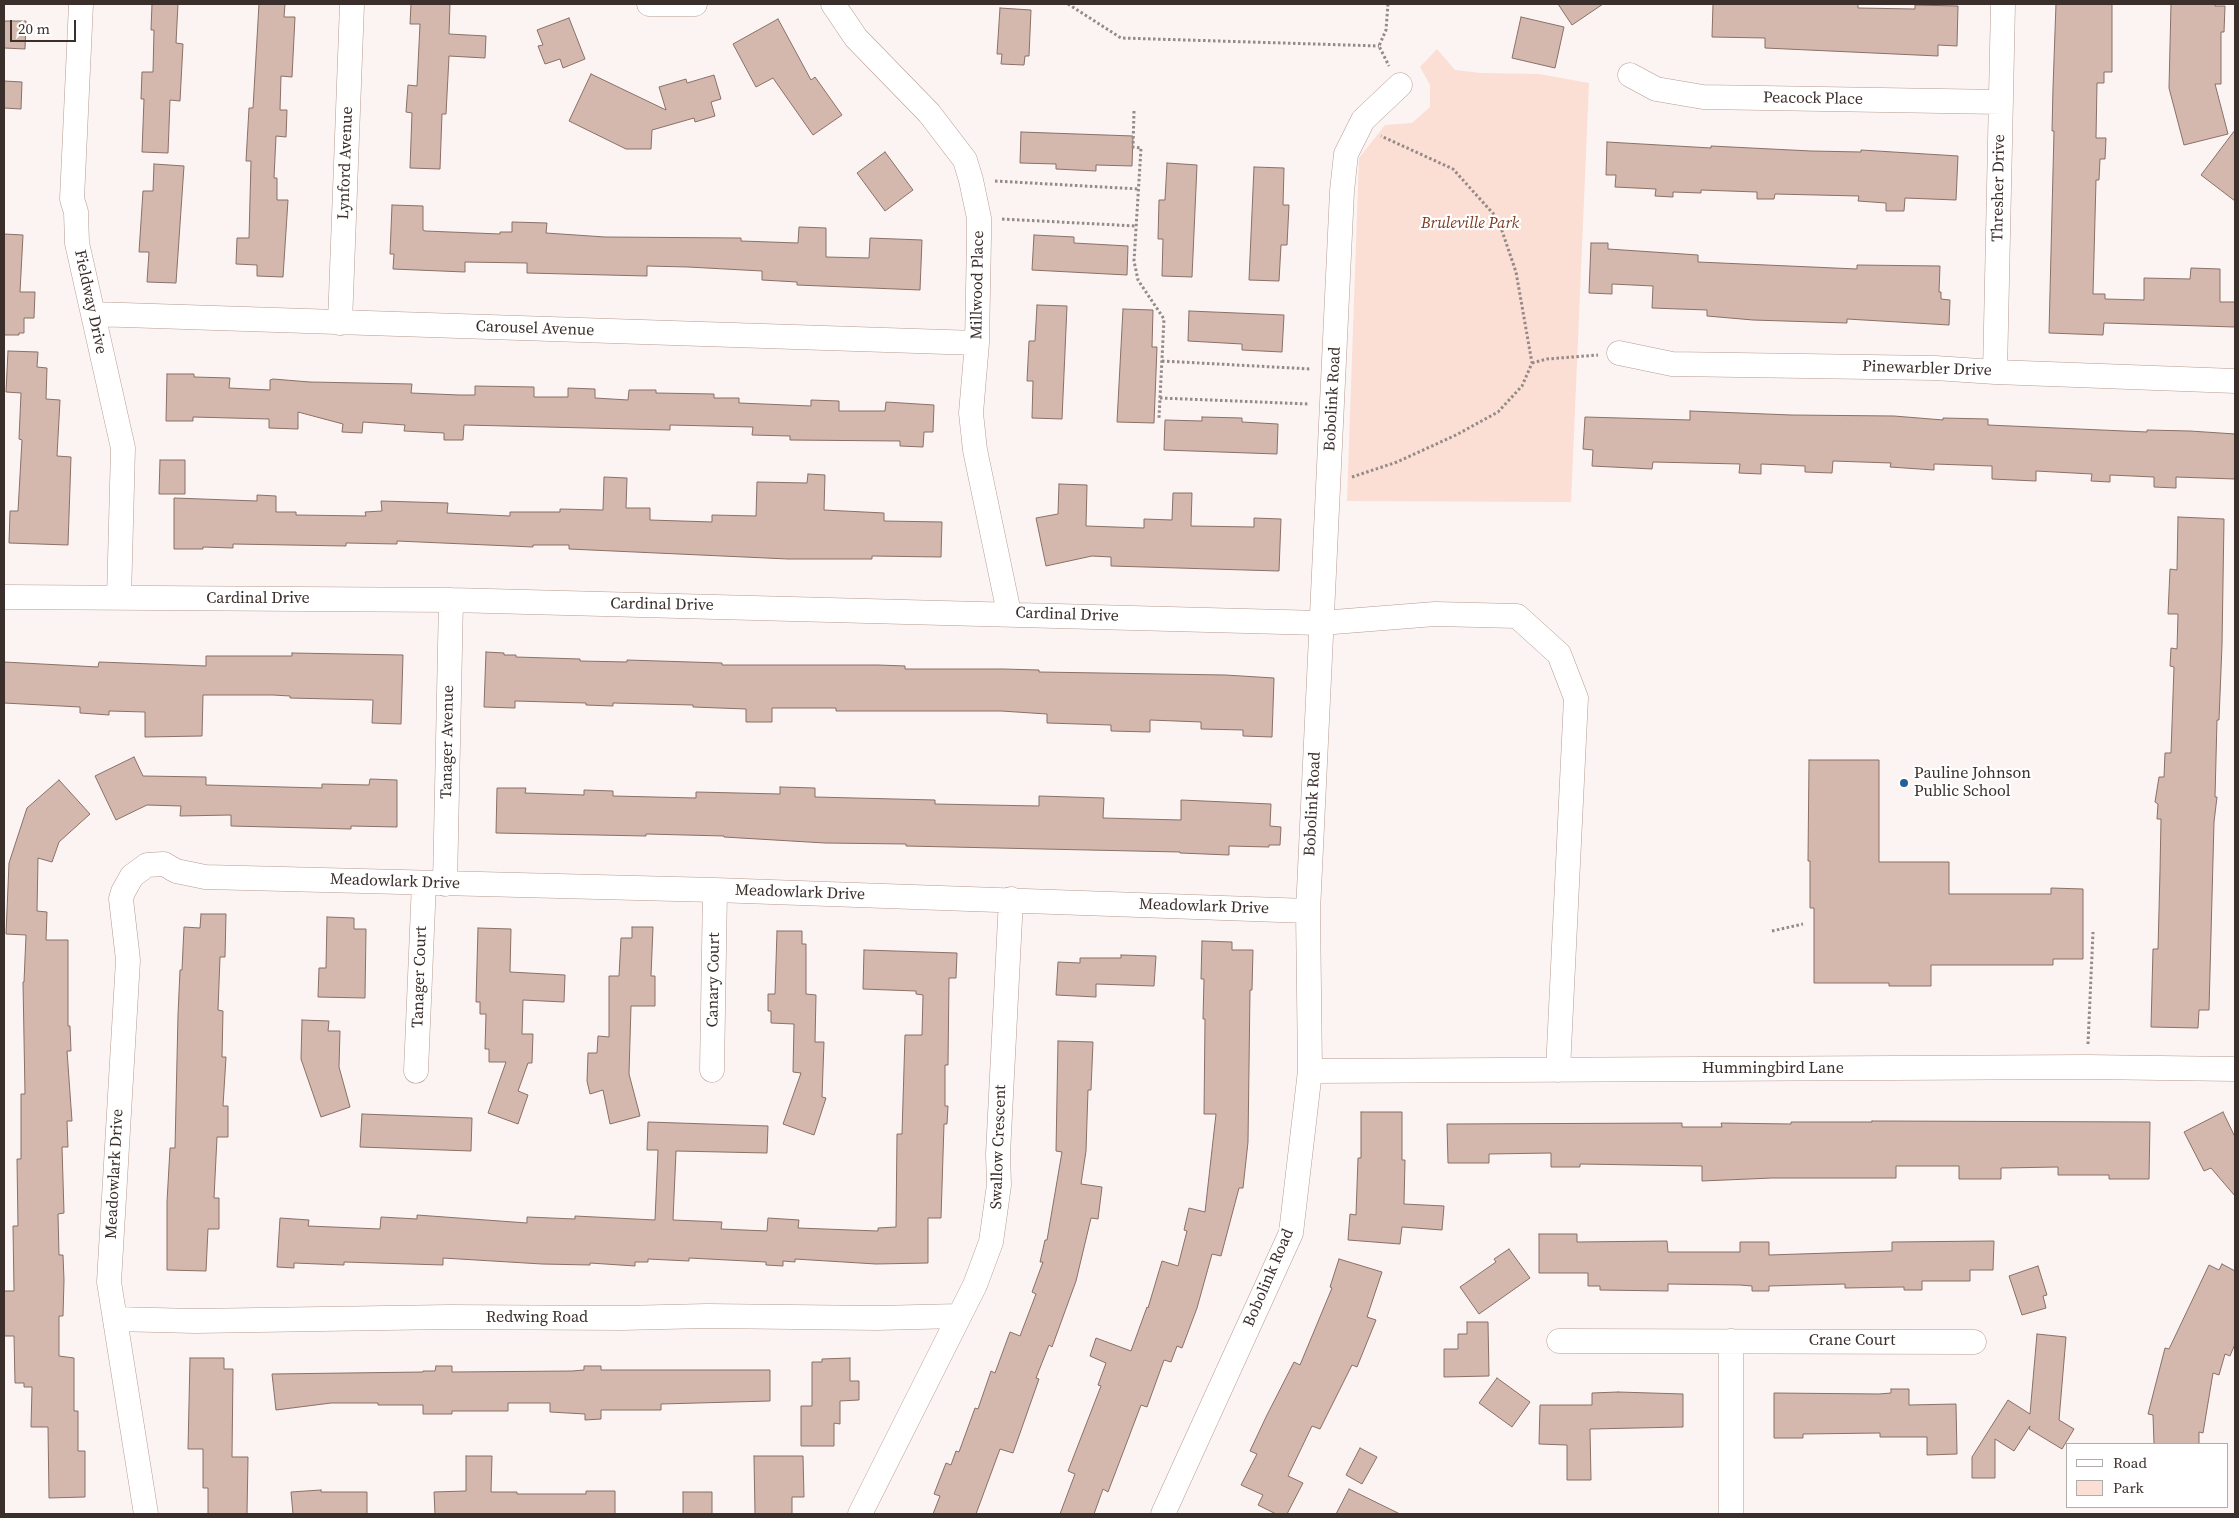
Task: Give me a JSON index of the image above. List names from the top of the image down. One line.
{"streets":{"street":["Peacock Place","Lynford Avenue","Thresher Drive","Millwood Place","Fieldway Drive","Carousel Avenue","Pinewarbler Drive","Bobolink Road","Cardinal Drive","Tanager Avenue","Meadowlark Drive","Tanager Court","Canary Court","Hummingbird Lane","Swallow Crescent","Redwing Road","Crane Court"]},"crossings":[["Peacock Place","Thresher Drive"],["Lynford Avenue","Carousel Avenue"],["Thresher Drive","Pinewarbler Drive"],["Millwood Place","Carousel Avenue"],["Millwood Place","Cardinal Drive"],["Fieldway Drive","Carousel Avenue"],["Fieldway Drive","Cardinal Drive"],["Bobolink Road","Cardinal Drive"],["Bobolink Road","Meadowlark Drive"],["Bobolink Road","Hummingbird Lane"],["Cardinal Drive","Tanager Avenue"],["Cardinal Drive","Hummingbird Lane"],["Tanager Avenue","Meadowlark Drive"],["Tanager Avenue","Tanager Court"],["Meadowlark Drive","Tanager Court"],["Meadowlark Drive","Canary Court"],["Meadowlark Drive","Swallow Crescent"],["Meadowlark Drive","Redwing Road"],["Swallow Crescent","Redwing Road"]],"parks":["Bruleville Park"],"places":["Pauline Johnson Public School"],"legend":["Road","Park"],"scale_bar":"20 m"}
